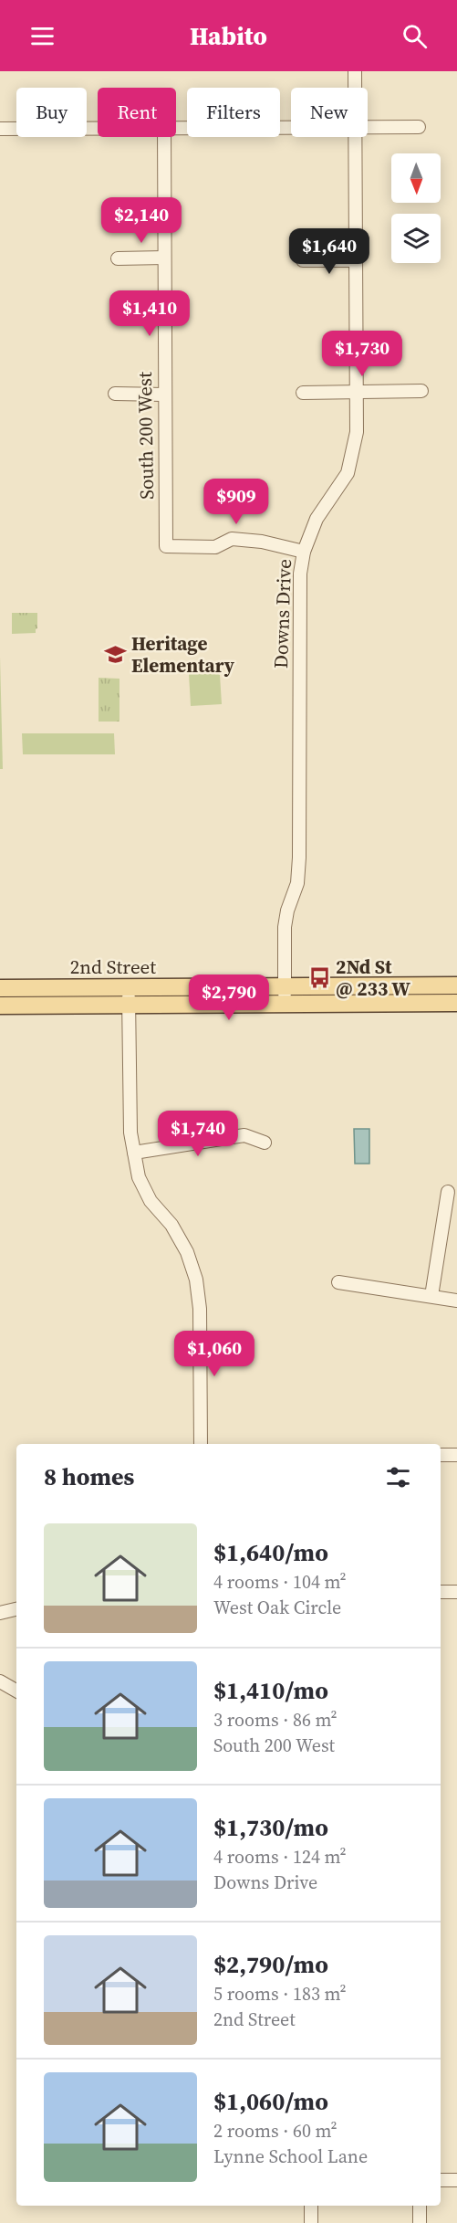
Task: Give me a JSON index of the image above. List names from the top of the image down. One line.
{"streets":{"main road":["2nd Street"],"street":["South 200 West","Downs Drive"]},"crossings":[["South 200 West","Downs Drive"],["Downs Drive","2nd Street"]],"places":{"school or university":["Heritage Elementary"],"bus stop":["2Nd St @ 233 W"]},"north":"bottom","page":{"header":"Habito","chip":["Buy","Rent","Filters","New"],"price":["$2,140","$1,640","$1,410","$1,730","$909","$2,790","$1,740","$1,060"],"heading":"8 homes","list":[{"name":"$1,640/mo","note":"4 rooms · 104 m² · West Oak Circle"},{"name":"$1,410/mo","note":"3 rooms · 86 m² · South 200 West"},{"name":"$1,730/mo","note":"4 rooms · 124 m² · Downs Drive"},{"name":"$2,790/mo","note":"5 rooms · 183 m² · 2nd Street"},{"name":"$1,060/mo","note":"2 rooms · 60 m² · Lynne School Lane"}]}}
